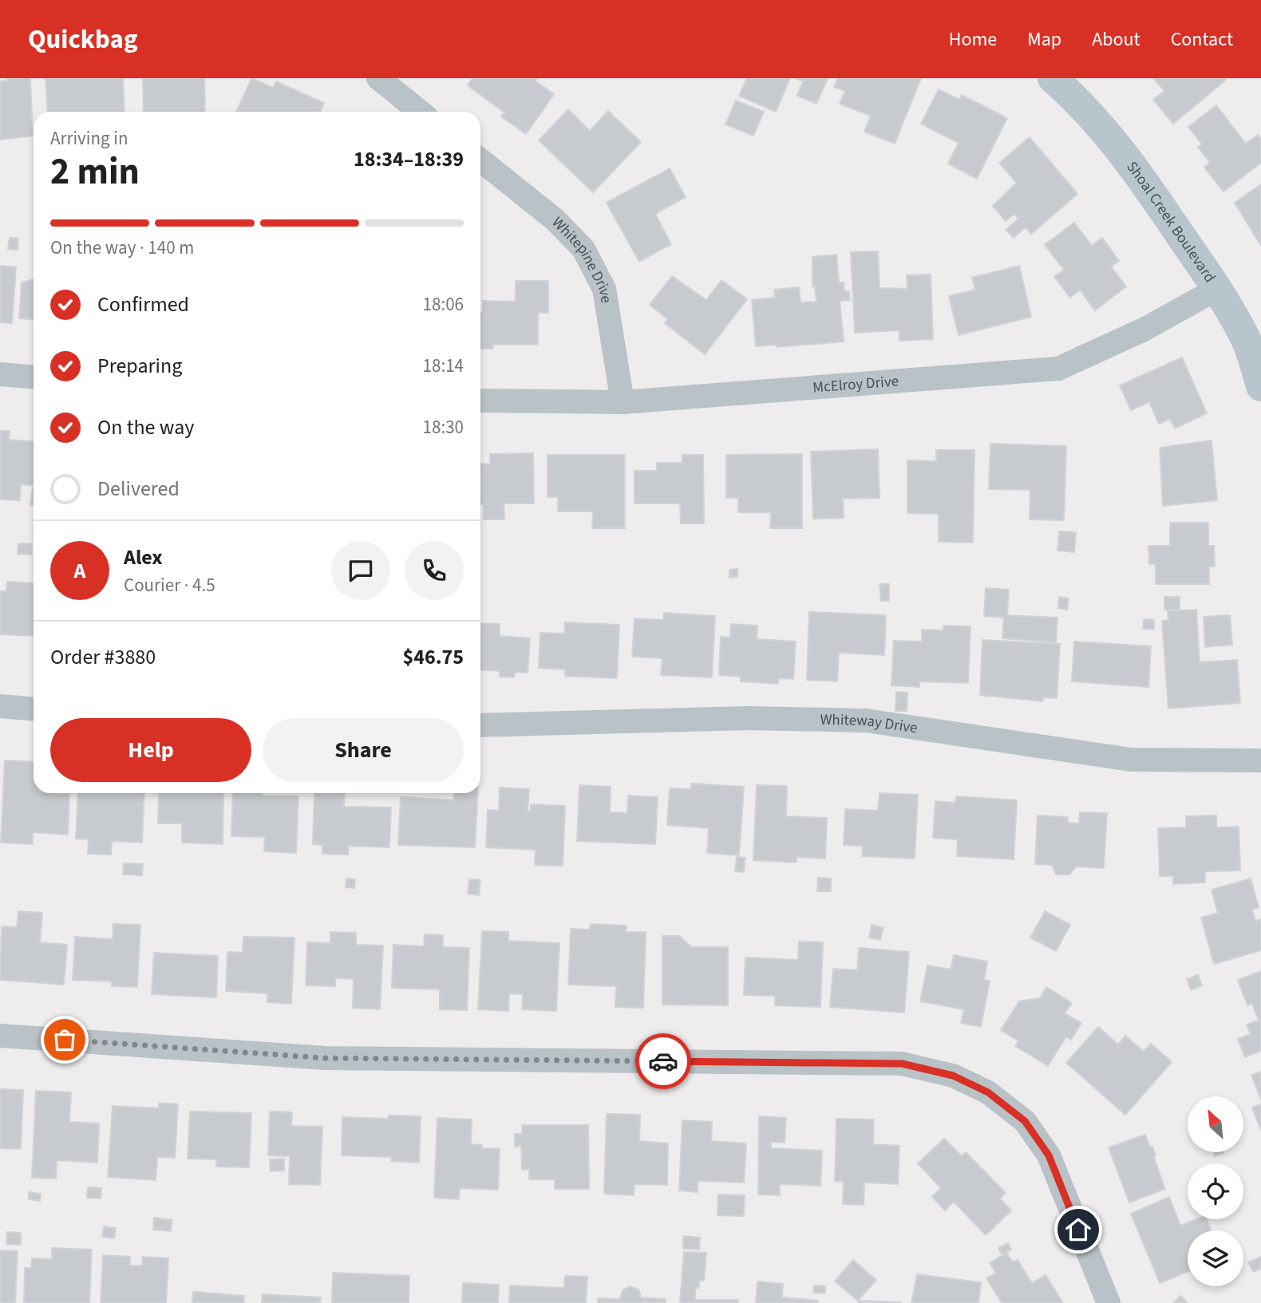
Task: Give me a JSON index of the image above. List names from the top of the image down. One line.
{"streets":{"street":["Shoal Creek Boulevard","Whitepine Drive","McElroy Drive","Whiteway Drive"]},"crossings":[["Shoal Creek Boulevard","McElroy Drive"],["Whitepine Drive","McElroy Drive"]],"north":"top left","page":{"header":"Quickbag","nav":["Home","Map","About","Contact"],"heading":["2 min","Arriving in","18:34–18:39"],"panel":["Alex","Courier · 4.5","Order #3880","$46.75"],"bar":"On the way · 140 m","list":[["Confirmed","18:06"],["Preparing","18:14"],["On the way","18:30"],"Delivered"],"round":"A","buttons":["Help","Share"]}}
